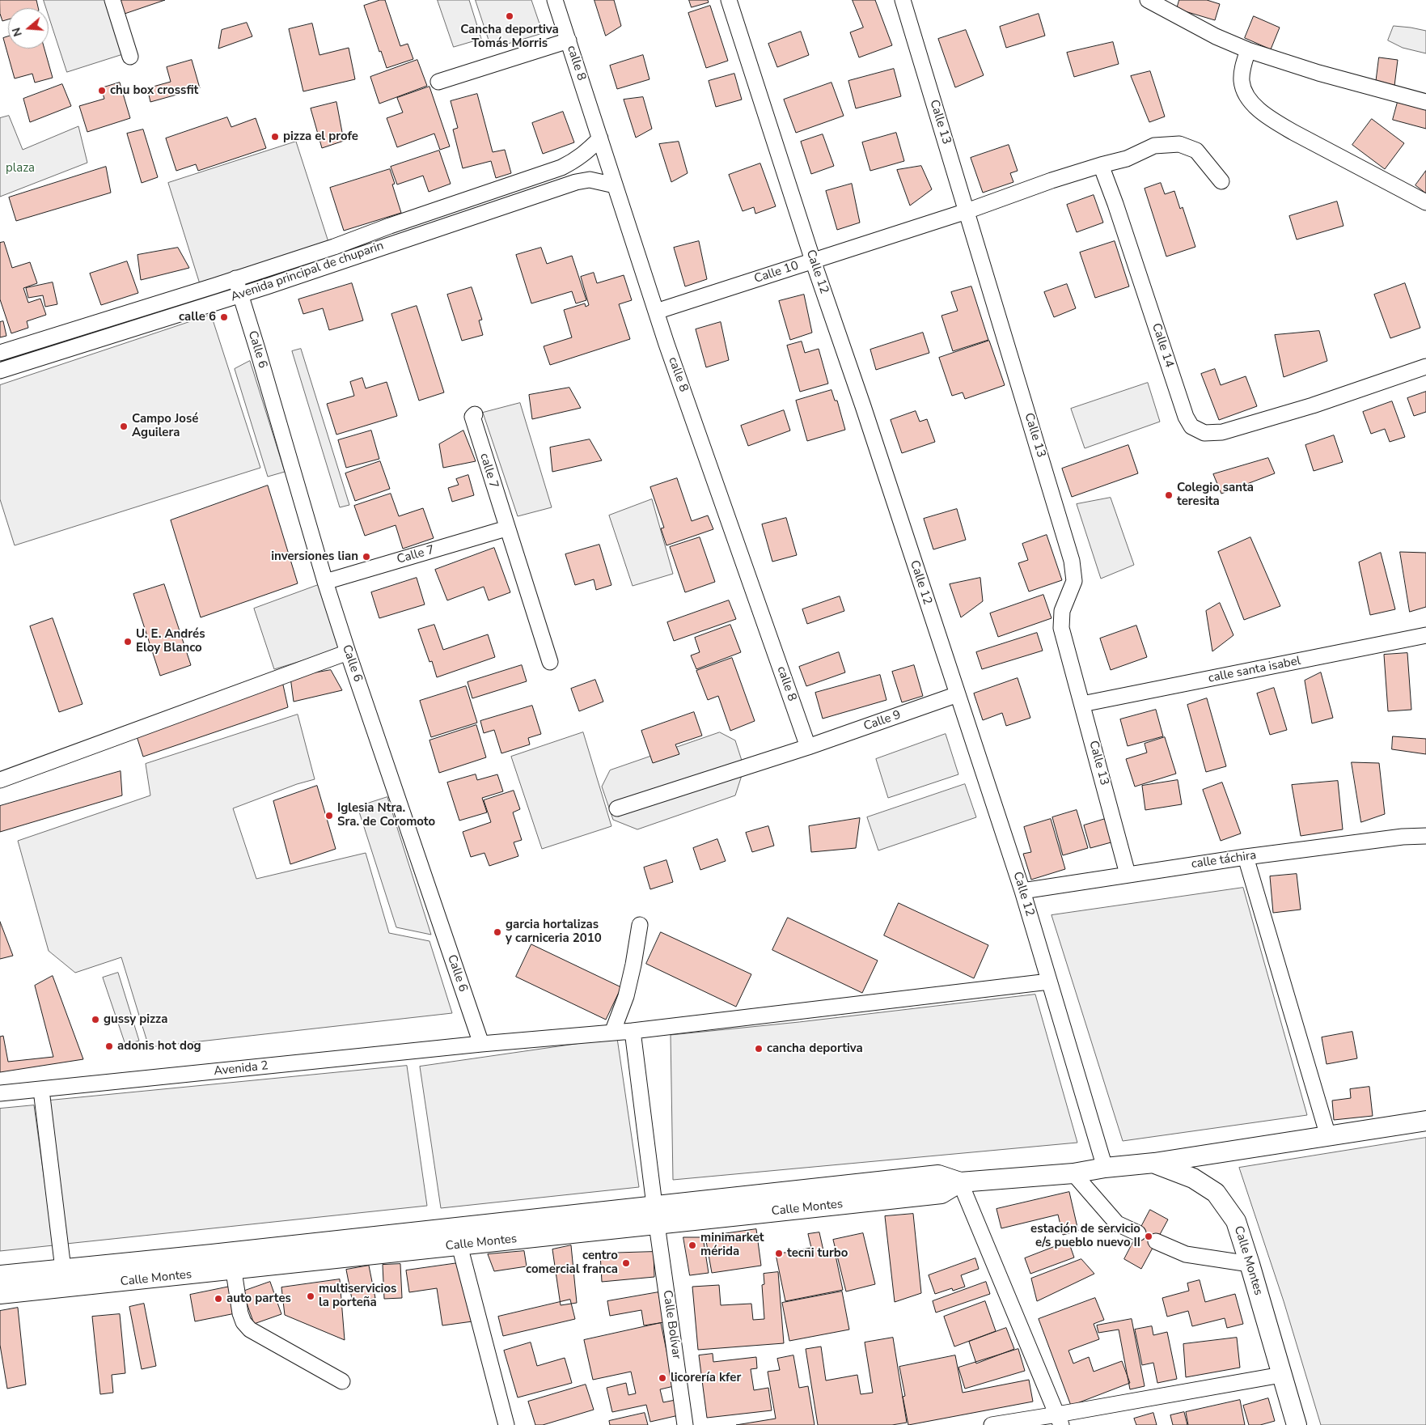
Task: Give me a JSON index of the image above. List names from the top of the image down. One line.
{"streets":{"street":["calle 8","Calle 13","Avenida principal de chuparin","Calle 12","Calle 10","Calle 14","Calle 6","calle 7","Calle 7","calle santa isabel","Calle 9","calle táchira","Avenida 2","Calle Montes","Calle Bolívar"]},"crossings":[["calle 8","Avenida principal de chuparin"],["calle 8","Calle 10"],["calle 8","Calle 9"],["Calle 13","Calle 10"],["Calle 13","calle santa isabel"],["Calle 13","calle táchira"],["Avenida principal de chuparin","Calle 6"],["Calle 12","Calle 10"],["Calle 12","Calle 9"],["Calle 12","calle táchira"],["Calle 12","Avenida 2"],["Calle 12","Calle Montes"],["Calle 6","Calle 7"],["Calle 6","Avenida 2"],["calle 7","Calle 7"],["Avenida 2","Calle Bolívar"],["Calle Montes","Calle Bolívar"]],"parks":["plaza"],"places":["Cancha deportiva Tomás Morris","chu box crossfit","pizza el profe","calle 6","Campo José Aguilera","Colegio santa teresita","inversiones lian","U. E. Andrés Eloy Blanco","Iglesia Ntra. Sra. de Coromoto","garcia hortalizas y carniceria 2010","gussy pizza","adonis hot dog","cancha deportiva","estación de servicio e/s pueblo nuevo II","minimarket mérida","tecni turbo","centro comercial franca","multiservicios la porteña","auto partes","licorería kfer"],"north":"left"}
